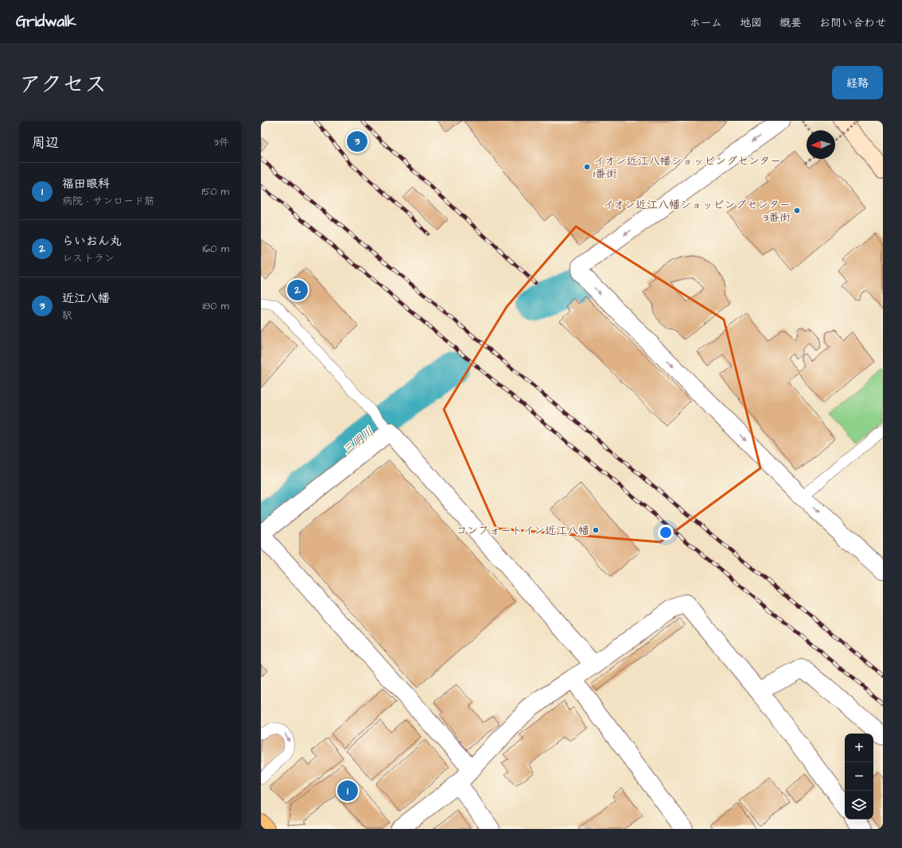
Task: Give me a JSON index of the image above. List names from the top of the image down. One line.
{"water":["三明川"],"places":["イオン近江八幡ショッピングセンター 1番街","イオン近江八幡ショッピングセンター 3番街","コンフォートイン近江八幡"],"north":"left","page":{"header":"Gridwalk","nav":["ホーム","地図","概要","お問い合わせ"],"title":"アクセス","buttons":"経路","heading":["周辺","3件"],"pins":["3","2","1"],"list":[{"mark":"1","name":"福田眼科","note":"病院 · サンロード筋","value":"150 m"},{"mark":"2","name":"らいおん丸","note":"レストラン","value":"160 m"},{"mark":"3","name":"近江八幡","note":"駅","value":"180 m"}],"map_buttons":["+","−"]}}
